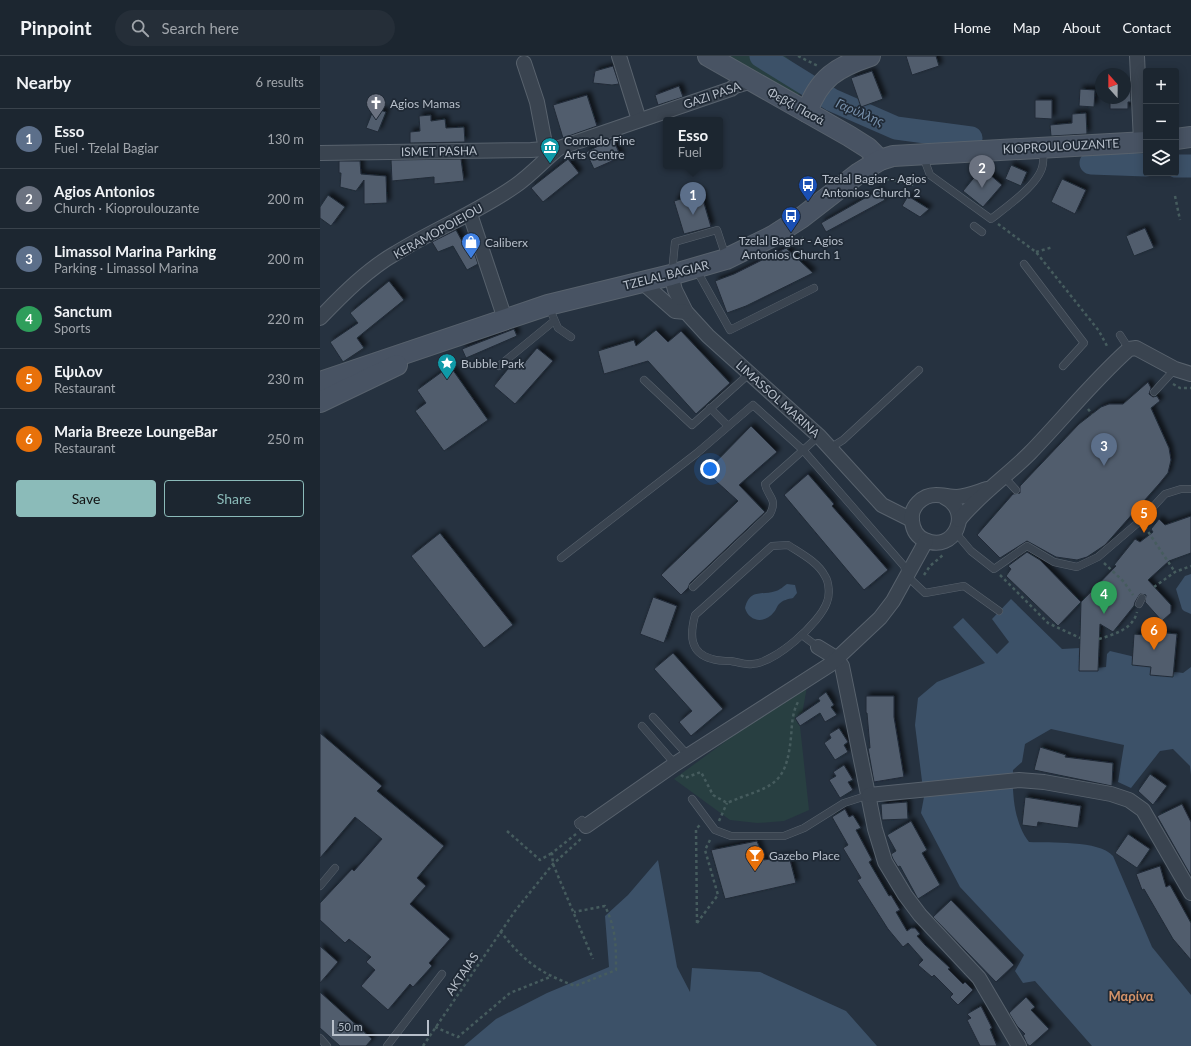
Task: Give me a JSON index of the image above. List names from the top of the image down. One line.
{"streets":{"main road":["Φεβζί Πασά","KIOPROULOUZANTE","TZELAL BAGIAR"],"street":["GAZI PASA","ISMET PASHA","KERAMOPOIEIOU","LIMASSOL MARINA"],"path":["AKTAIAS"]},"crossings":[["GAZI PASA","Φεβζί Πασά"],["GAZI PASA","ISMET PASHA"],["GAZI PASA","KERAMOPOIEIOU"],["Φεβζί Πασά","KIOPROULOUZANTE"],["Φεβζί Πασά","TZELAL BAGIAR"],["KIOPROULOUZANTE","TZELAL BAGIAR"],["ISMET PASHA","KERAMOPOIEIOU"],["TZELAL BAGIAR","LIMASSOL MARINA"]],"districts":["Μαρίνα"],"water":["Γαρύλλης"],"places":{"church":["Agios Mamas"],"museum":["Cornado Fine Arts Centre"],"bus stop":["Tzelal Bagiar - Agios Antonios Church 2","Tzelal Bagiar - Agios Antonios Church 1"],"shop":["Caliberx"],"place":["Bubble Park"],"bar":["Gazebo Place"]},"scale_bar":"50 m","north":"top","page":{"header":"Pinpoint","search":"Search here","nav":["Home","Map","About","Contact"],"heading":["Nearby","6 results"],"map_buttons":["+","−"],"list":[{"mark":"1","name":"Esso","note":"Fuel · Tzelal Bagiar","value":"130 m"},{"mark":"2","name":"Agios Antonios","note":"Church · Kioproulouzante","value":"200 m"},{"mark":"3","name":"Limassol Marina Parking","note":"Parking · Limassol Marina","value":"200 m"},{"mark":"4","name":"Sanctum","note":"Sports","value":"220 m"},{"mark":"5","name":"Εψιλον","note":"Restaurant","value":"230 m"},{"mark":"6","name":"Maria Breeze LoungeBar","note":"Restaurant","value":"250 m"}],"popup":["Esso","Fuel"],"pins":["2","1","3","5","4","6"],"buttons":["Save","Share"],"scale":"50 m"}}
